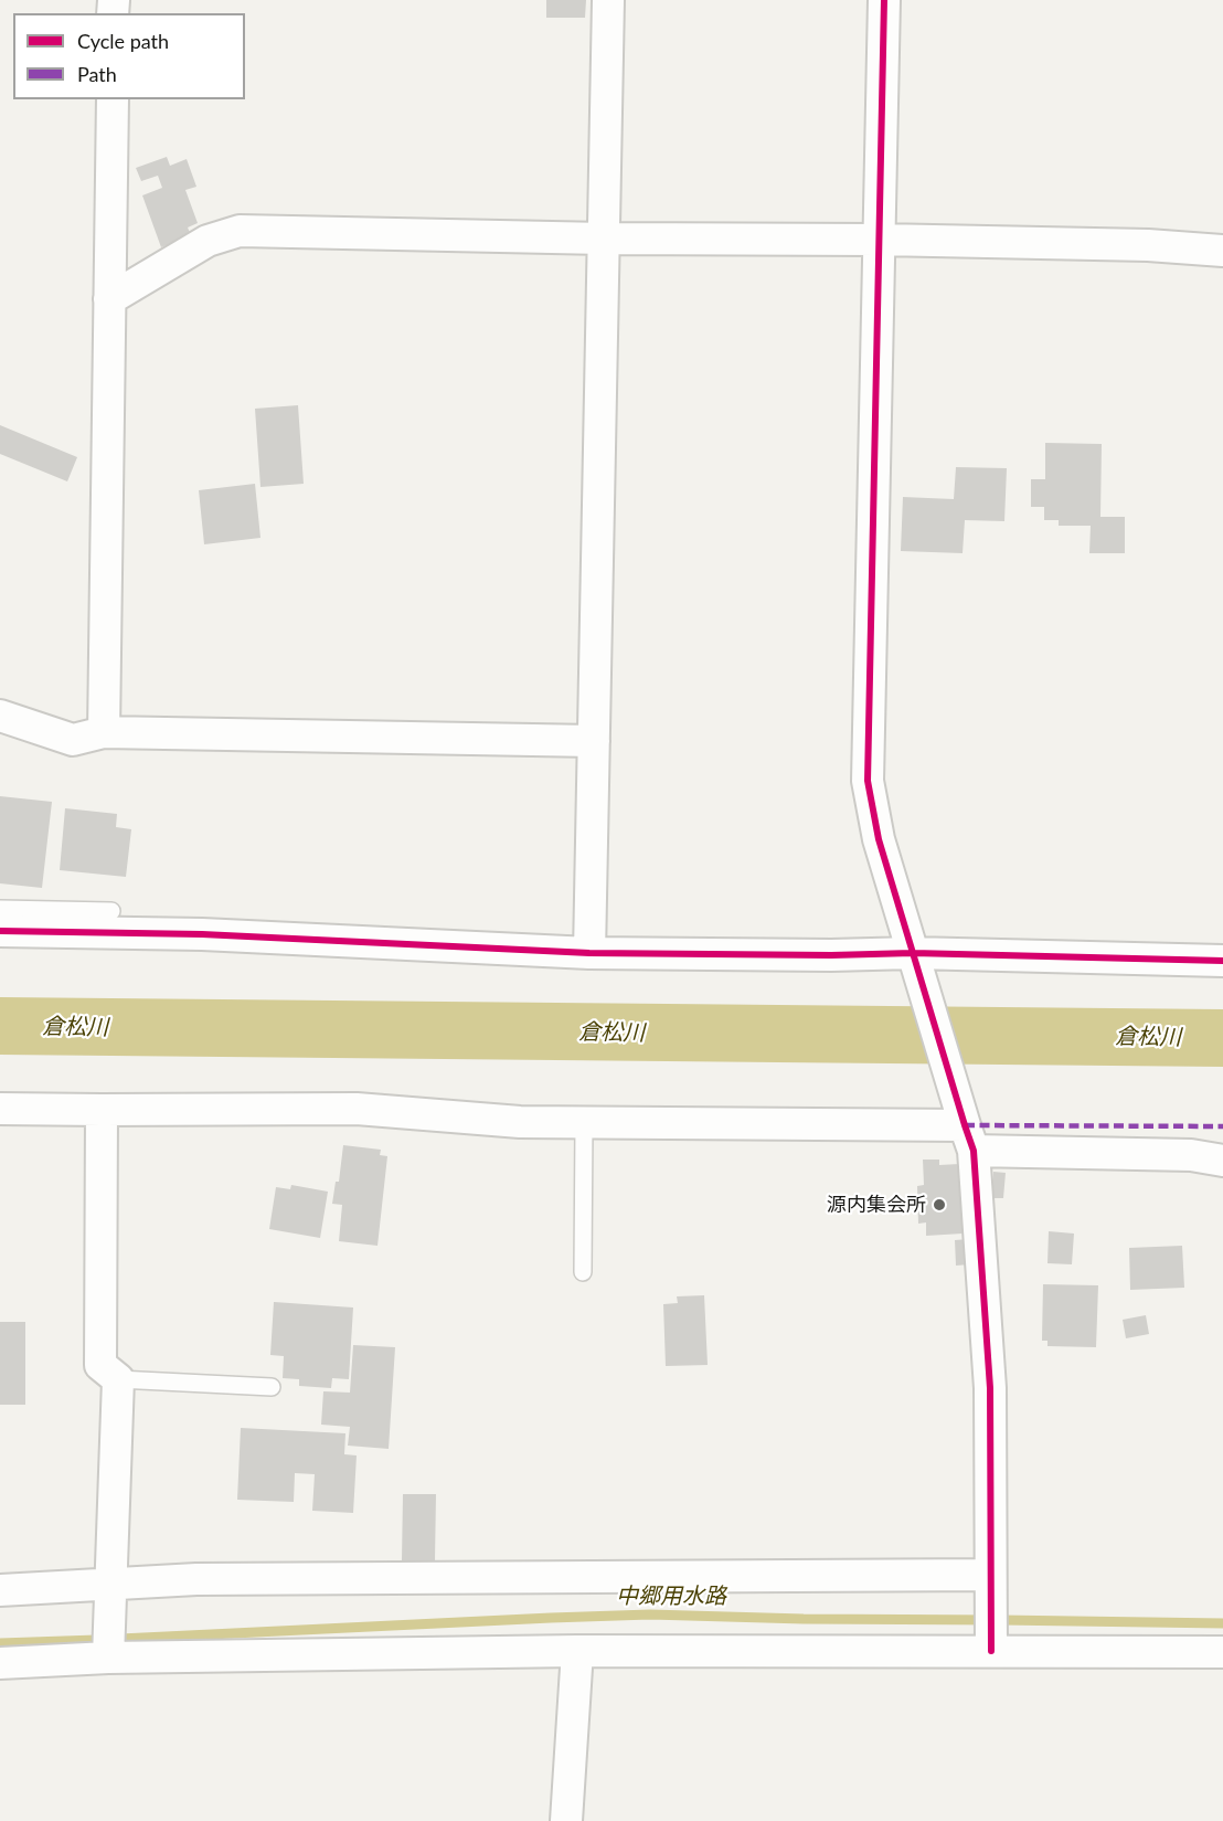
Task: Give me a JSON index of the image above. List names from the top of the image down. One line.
{"water":["倉松川","中郷用水路"],"places":["源内集会所"],"legend":["Cycle path","Path"]}
